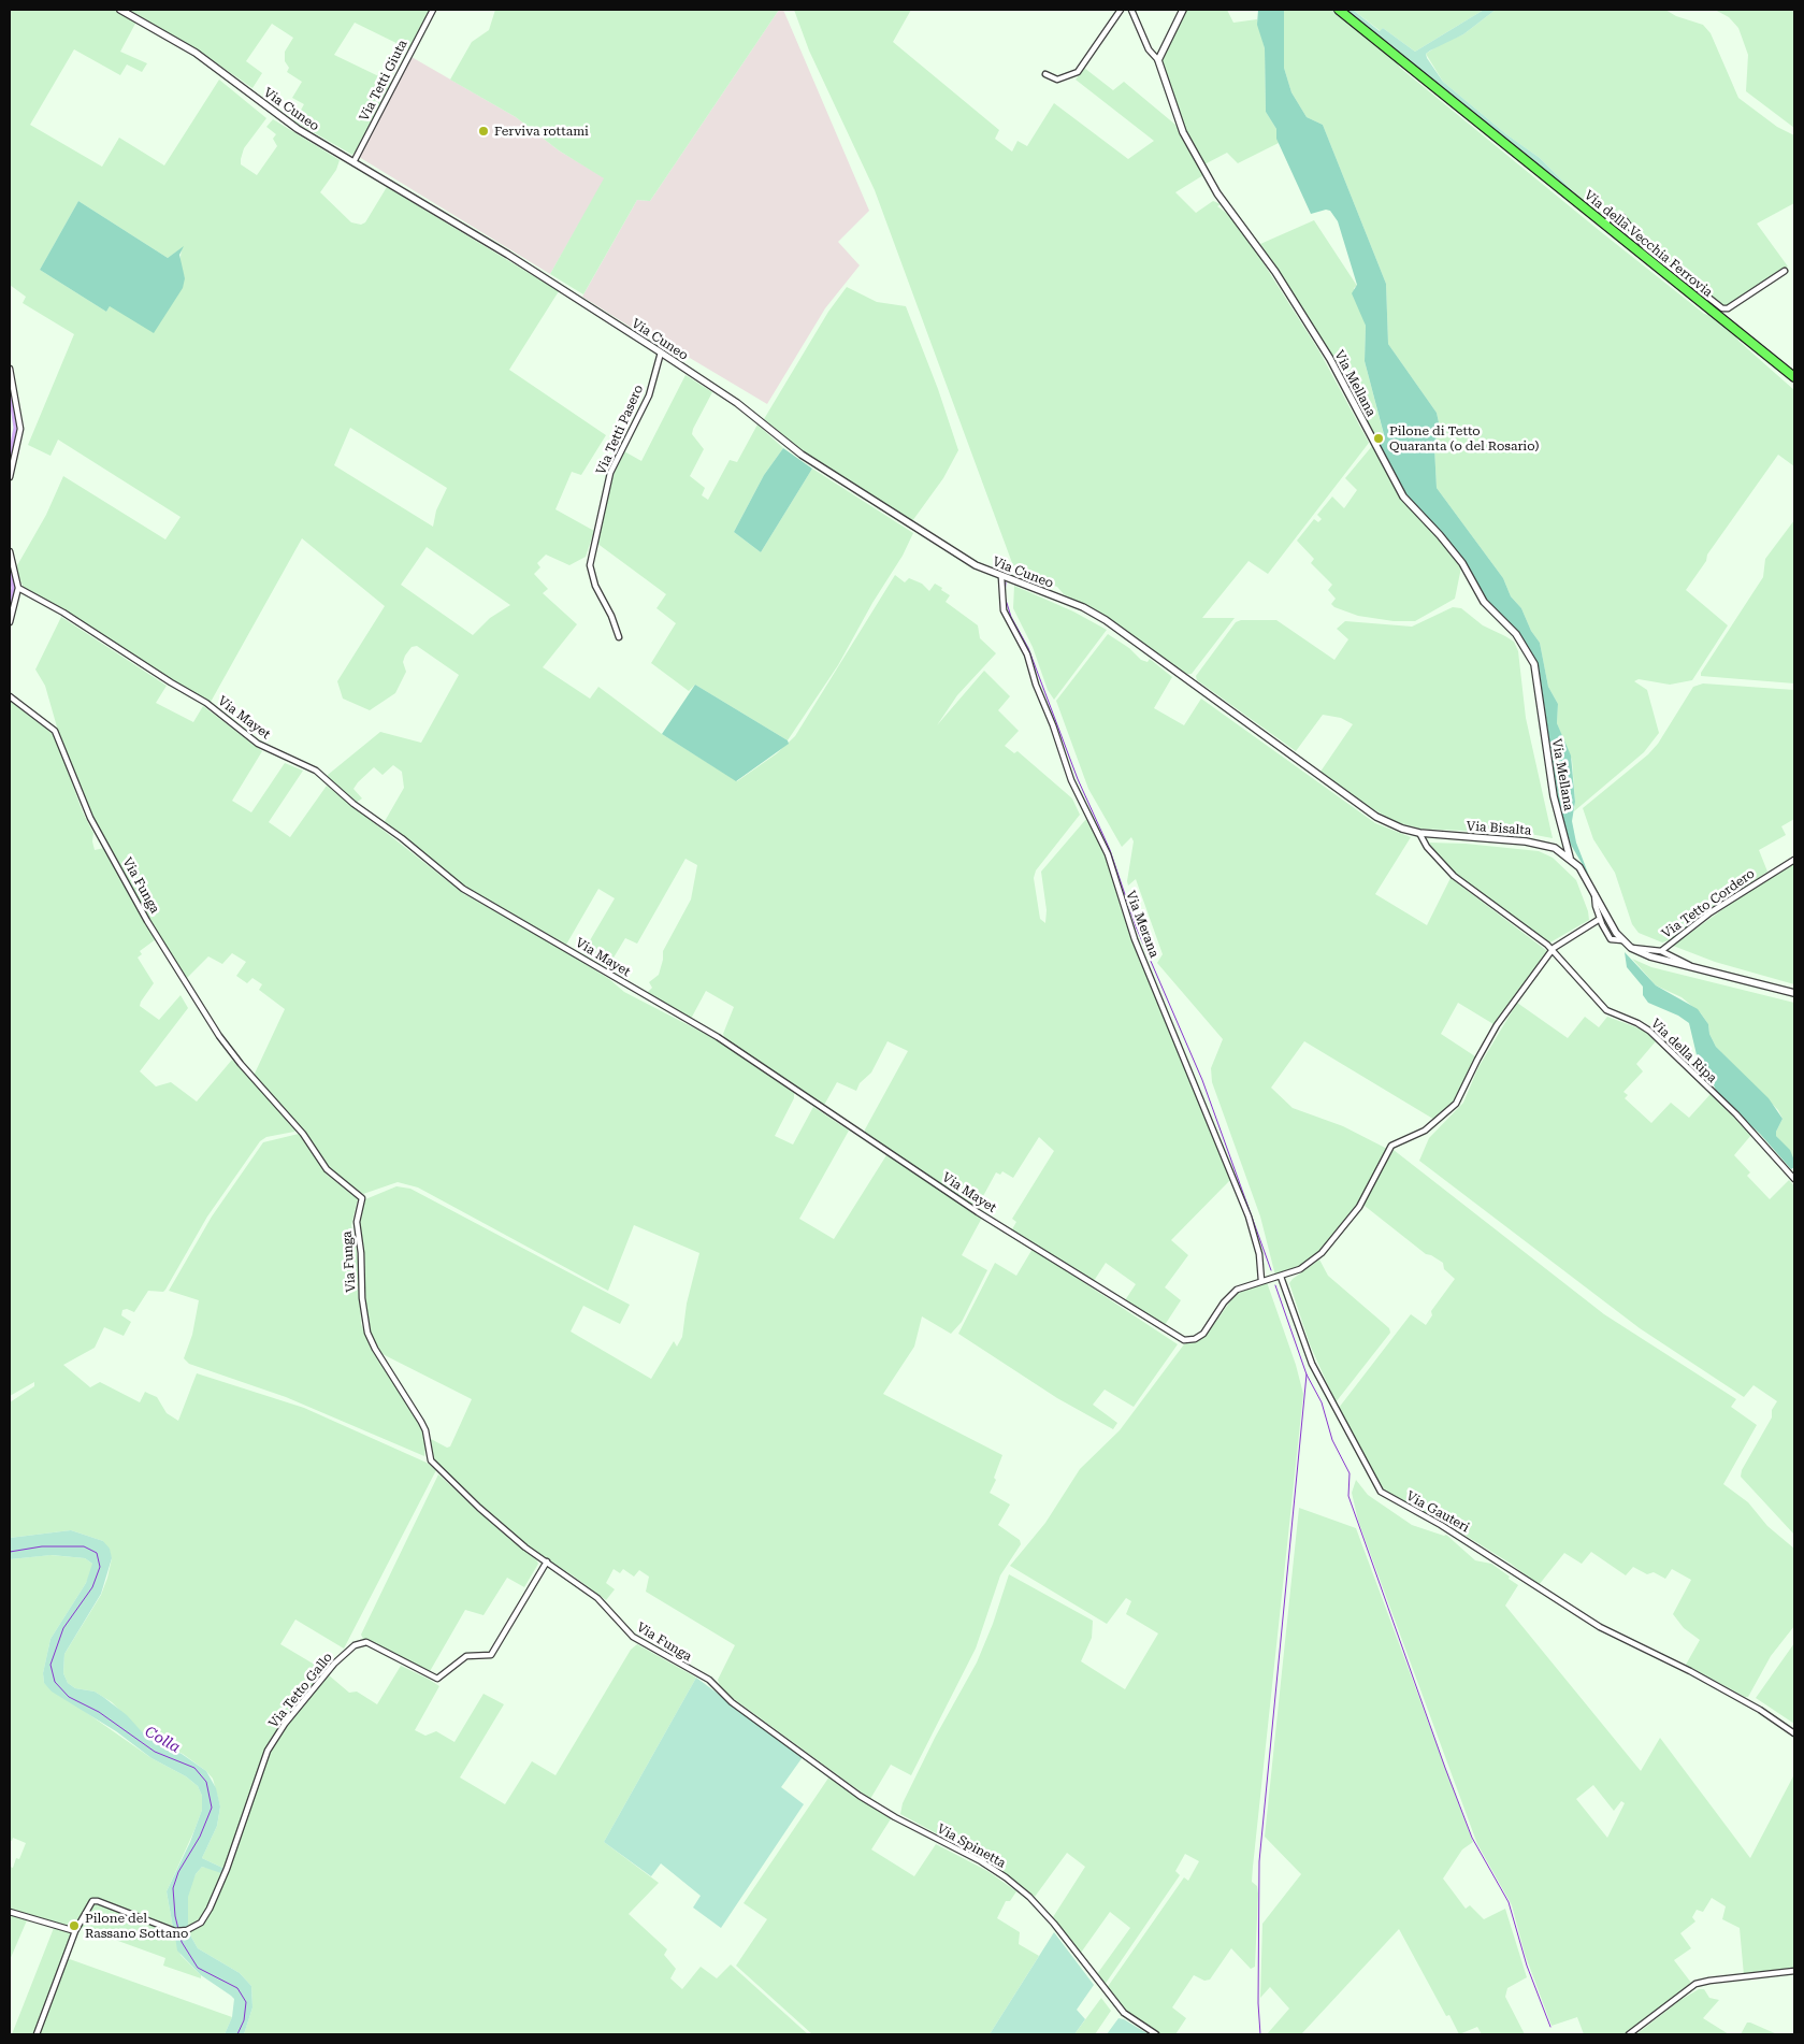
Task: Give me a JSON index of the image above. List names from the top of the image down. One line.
{"streets":{"main road":["Via della Vecchia Ferrovia"],"street":["Via Tetti Giuta","Via Cuneo","Via Mellana","Via Tetti Pasero","Via Mayet","Via Bisalta","Via Funga","Via Tetto Cordero","Via Merana","Via della Ripa","Via Gauteri","Via Tetto Gallo","Via Spinetta"]},"crossings":[["Via Tetti Giuta","Via Cuneo"],["Via Cuneo","Via Tetti Pasero"],["Via Cuneo","Via Bisalta"],["Via Cuneo","Via Merana"],["Via Mellana","Via Bisalta"],["Via Mayet","Via Merana"],["Via Bisalta","Via Tetto Cordero"],["Via Bisalta","Via della Ripa"],["Via Funga","Via Tetto Gallo"],["Via Funga","Via Spinetta"]],"water":["Colla"],"places":["Ferviva rottami","Pilone di Tetto Quaranta (o del Rosario)","Pilone del Rassano Sottano"]}
